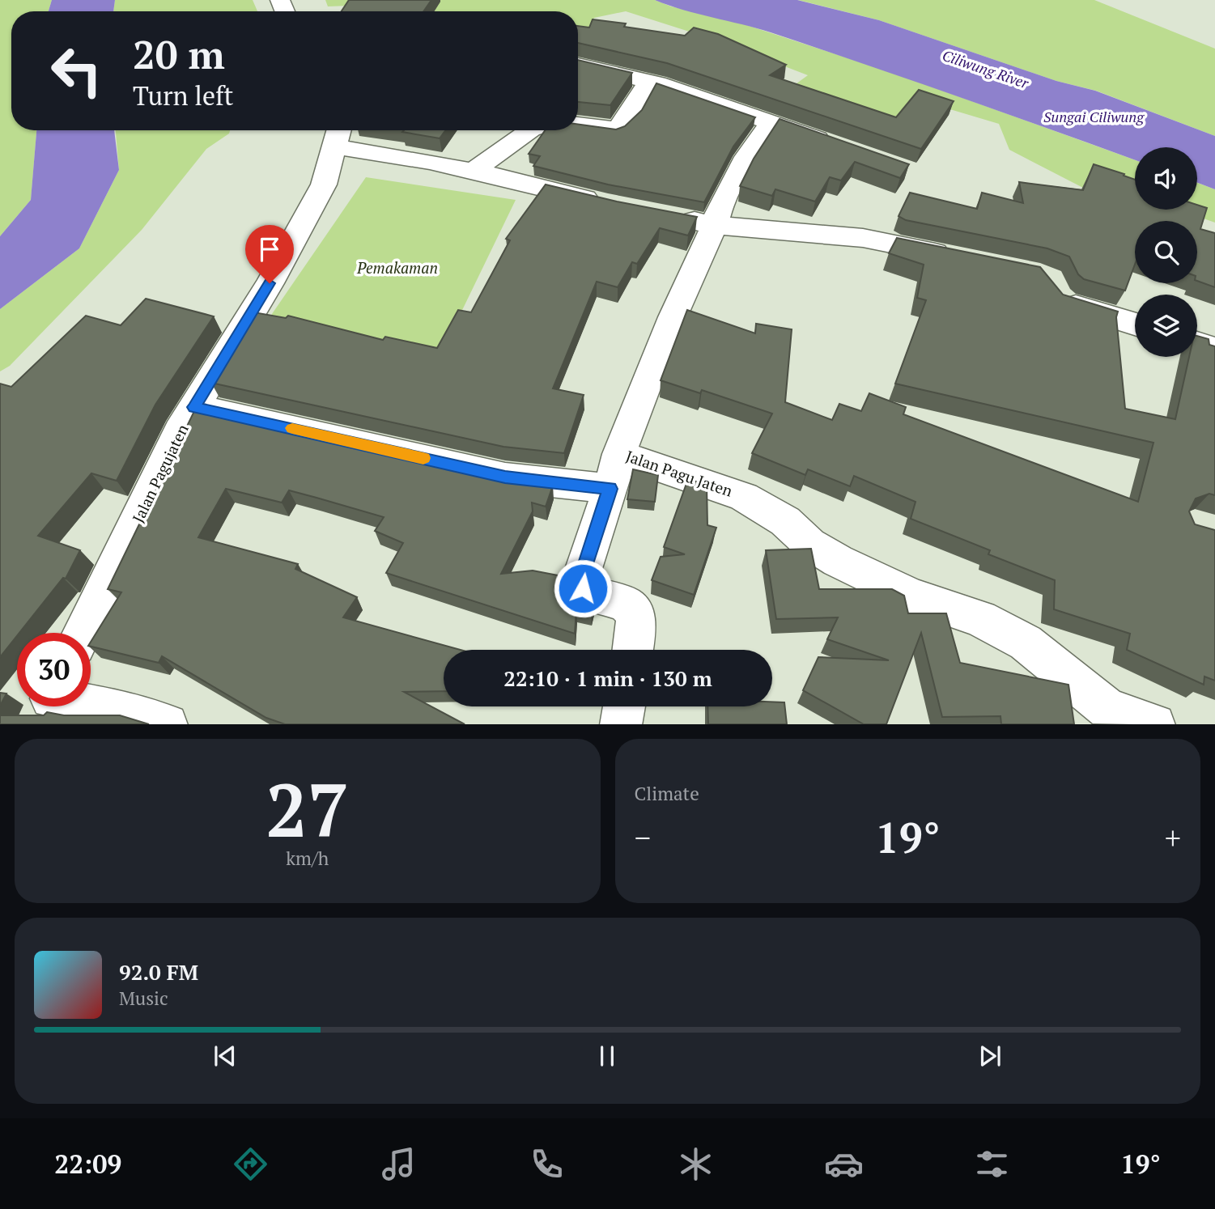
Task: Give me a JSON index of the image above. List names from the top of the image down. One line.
{"streets":{"street":["Jalan Pagujaten","Jalan Pagu Jaten"]},"water":["Ciliwung River","Sungai Ciliwung"],"parks":["Pemakaman"],"page":{"turn":["20 m","Turn left"],"limit":"30","trip":"22:10 · 1 min · 130 m","tile":[["27","km/h"],"Climate"],"heat":["−","19°","+"],"song":["92.0 FM","Music"],"tabs":["22:09","19°"]}}
